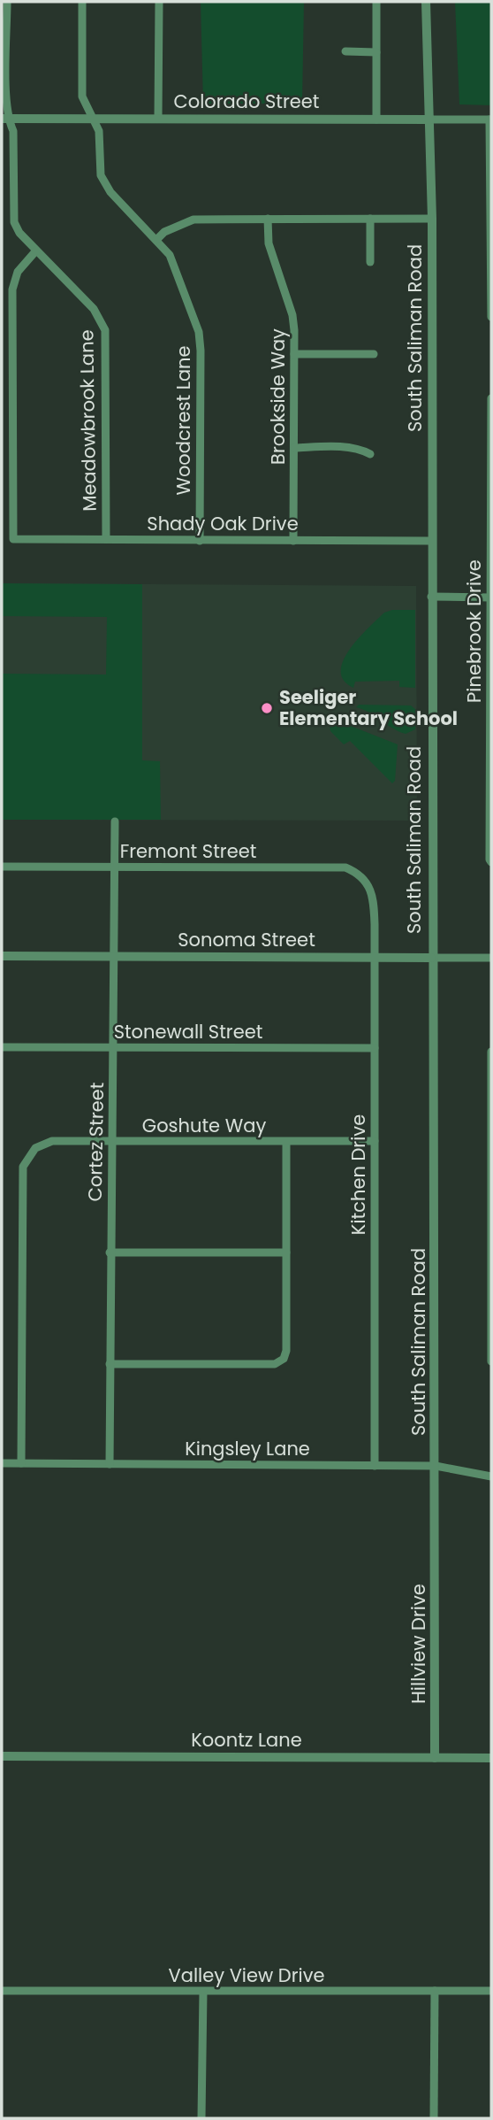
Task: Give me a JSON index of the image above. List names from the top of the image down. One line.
{"streets":{"street":["Colorado Street","South Saliman Road","Brookside Way","Meadowbrook Lane","Woodcrest Lane","Shady Oak Drive","Pinebrook Drive","Fremont Street","Sonoma Street","Stonewall Street","Goshute Way","Cortez Street","Kitchen Drive","Kingsley Lane","Hillview Drive","Koontz Lane","Valley View Drive"]},"crossings":[["Colorado Street","South Saliman Road"],["Colorado Street","Meadowbrook Lane"],["Colorado Street","Woodcrest Lane"],["South Saliman Road","Shady Oak Drive"],["South Saliman Road","Sonoma Street"],["South Saliman Road","Kingsley Lane"],["South Saliman Road","Hillview Drive"],["Brookside Way","Shady Oak Drive"],["Meadowbrook Lane","Shady Oak Drive"],["Woodcrest Lane","Shady Oak Drive"],["Fremont Street","Cortez Street"],["Fremont Street","Kitchen Drive"],["Sonoma Street","Cortez Street"],["Sonoma Street","Kitchen Drive"],["Stonewall Street","Cortez Street"],["Stonewall Street","Kitchen Drive"],["Goshute Way","Cortez Street"],["Goshute Way","Kitchen Drive"],["Goshute Way","Kingsley Lane"],["Cortez Street","Kingsley Lane"],["Kitchen Drive","Kingsley Lane"],["Hillview Drive","Koontz Lane"]],"places":["Seeliger Elementary School"]}
